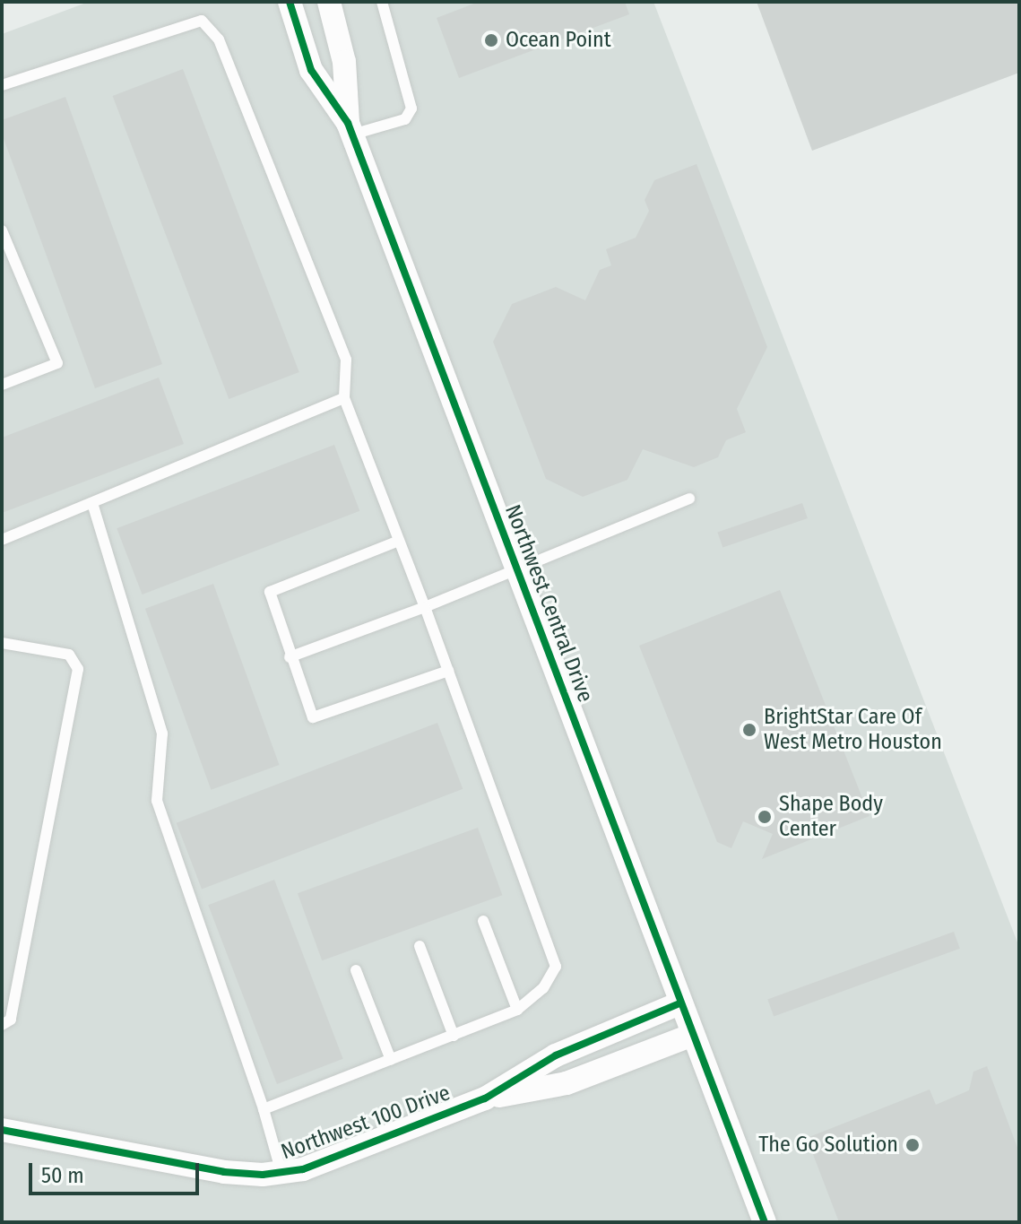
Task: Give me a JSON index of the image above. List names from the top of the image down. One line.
{"streets":{"street":["Northwest Central Drive","Northwest 100 Drive"]},"crossings":[["Northwest Central Drive","Northwest 100 Drive"]],"places":["Ocean Point","BrightStar Care Of West Metro Houston","Shape Body Center","The Go Solution"],"scale_bar":"50 m"}
